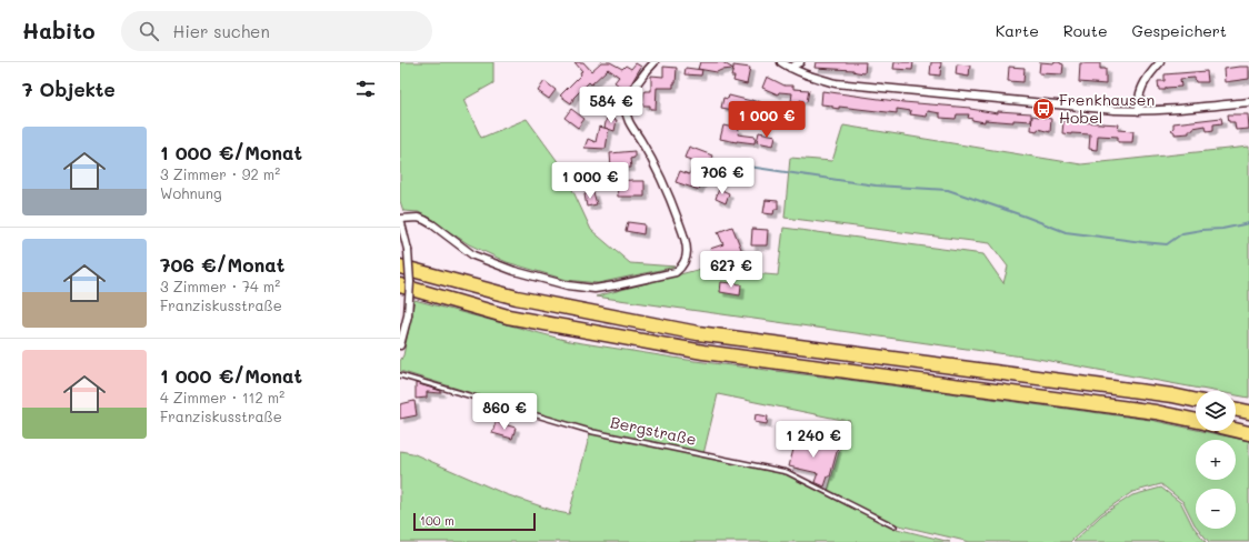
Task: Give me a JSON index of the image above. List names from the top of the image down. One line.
{"streets":{"lane":["Bergstraße"]},"places":{"bus stop":["Frenkhausen Hobel"]},"scale_bar":"100 m","page":{"header":"Habito","search":"Hier suchen","nav":["Karte","Route","Gespeichert"],"heading":"7 Objekte","price":["584 €","1 000 €","706 €","1 000 €","627 €","860 €","1 240 €"],"list":[{"name":"1 000 €/Monat","note":"3 Zimmer · 92 m² · Wohnung"},{"name":"706 €/Monat","note":"3 Zimmer · 74 m² · Franziskusstraße"},{"name":"1 000 €/Monat","note":"4 Zimmer · 112 m² · Franziskusstraße"}],"map_buttons":["+","−"],"scale":"100 m"}}
